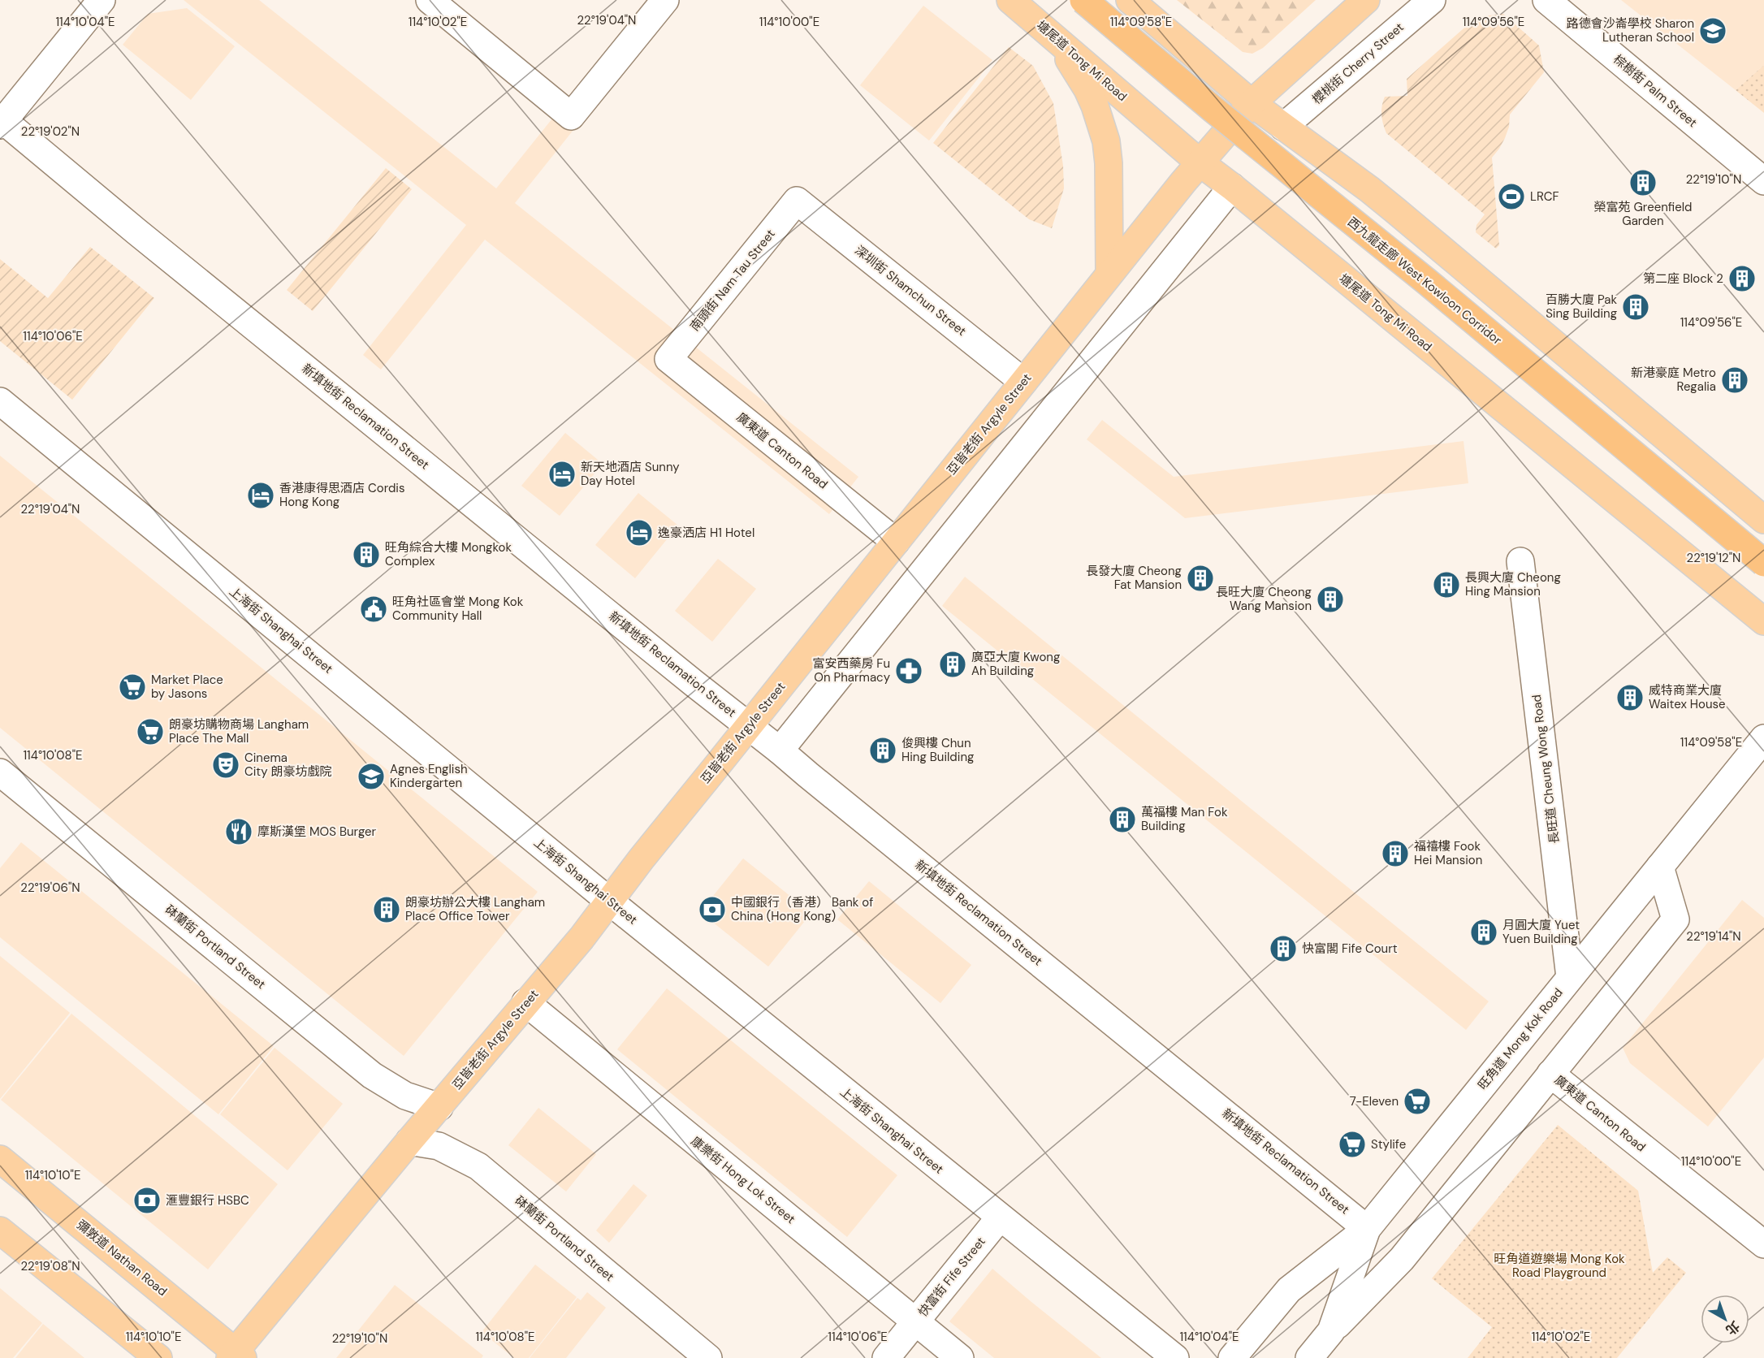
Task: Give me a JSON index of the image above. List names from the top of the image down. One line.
{"streets":{"highway":["西九龍走廊 West Kowloon Corridor"],"main road":["塘尾道 Tong Mi Road","櫻桃街 Cherry Street","棕樹街 Palm Street","南頭街 Nam Tau Street","深圳街 Shamchun Street","新填地街 Reclamation Street","亞皆老街 Argyle Street","廣東道 Canton Road","上海街 Shanghai Street","長旺道 Cheung Wong Road","砵蘭街 Portland Street","旺角道 Mong Kok Road","康樂街 Hong Lok Street","彌敦道 Nathan Road","快富街 Fife Street"]},"crossings":[["塘尾道 Tong Mi Road","亞皆老街 Argyle Street"],["南頭街 Nam Tau Street","深圳街 Shamchun Street"],["南頭街 Nam Tau Street","廣東道 Canton Road"],["深圳街 Shamchun Street","亞皆老街 Argyle Street"],["新填地街 Reclamation Street","亞皆老街 Argyle Street"],["新填地街 Reclamation Street","旺角道 Mong Kok Road"],["亞皆老街 Argyle Street","廣東道 Canton Road"],["亞皆老街 Argyle Street","上海街 Shanghai Street"],["亞皆老街 Argyle Street","砵蘭街 Portland Street"],["亞皆老街 Argyle Street","康樂街 Hong Lok Street"],["亞皆老街 Argyle Street","彌敦道 Nathan Road"],["上海街 Shanghai Street","快富街 Fife Street"],["長旺道 Cheung Wong Road","旺角道 Mong Kok Road"],["康樂街 Hong Lok Street","快富街 Fife Street"]],"parks":["旺角道遊樂場 Mong Kok Road Playground"],"places":{"school or university":["路德會沙崙學校 Sharon Lutheran School","Agnes English Kindergarten"],"building":["榮富苑 Greenfield Garden","第二座 Block 2","百勝大廈 Pak Sing Building","新港豪庭 Metro Regalia","旺角綜合大樓 Mongkok Complex","長發大廈 Cheong Fat Mansion","長興大廈 Cheong Hing Mansion","長旺大廈 Cheong Wang Mansion","廣亞大廈 Kwong Ah Building","威特商業大廈 Waitex House","俊興樓 Chun Hing Building","萬福樓 Man Fok Building","福禧樓 Fook Hei Mansion","朗豪坊辦公大樓 Langham Place Office Tower","月圓大廈 Yuet Yuen Building","快富閣 Fife Court"],"sports":["LRCF"],"hotel":["新天地酒店 Sunny Day Hotel","香港康得思酒店 Cordis Hong Kong","逸豪洒店 H1 Hotel"],"public building":["旺角社區會堂 Mong Kok Community Hall"],"pharmacy":["富安西藥房 Fu On Pharmacy"],"supermarket":["Market Place by Jasons","朗豪坊購物商場 Langham Place The Mall","7-Eleven","Stylife"],"theatre":["Cinema City 朗豪坊戲院"],"restaurant":["摩斯漢堡 MOS Burger"],"bank":["中國銀行（香港） Bank of China (Hong Kong)","滙豐銀行 HSBC"]},"north":"bottom right","coordinates":["22°19'04\"N","114°09'58\"E","114°09'56\"E","114°10'04\"E","114°10'02\"E","114°10'00\"E","22°19'02\"N","22°19'10\"N","114°10'06\"E","22°19'12\"N","114°10'08\"E","22°19'06\"N","22°19'14\"N","114°10'10\"E","22°19'08\"N"]}
